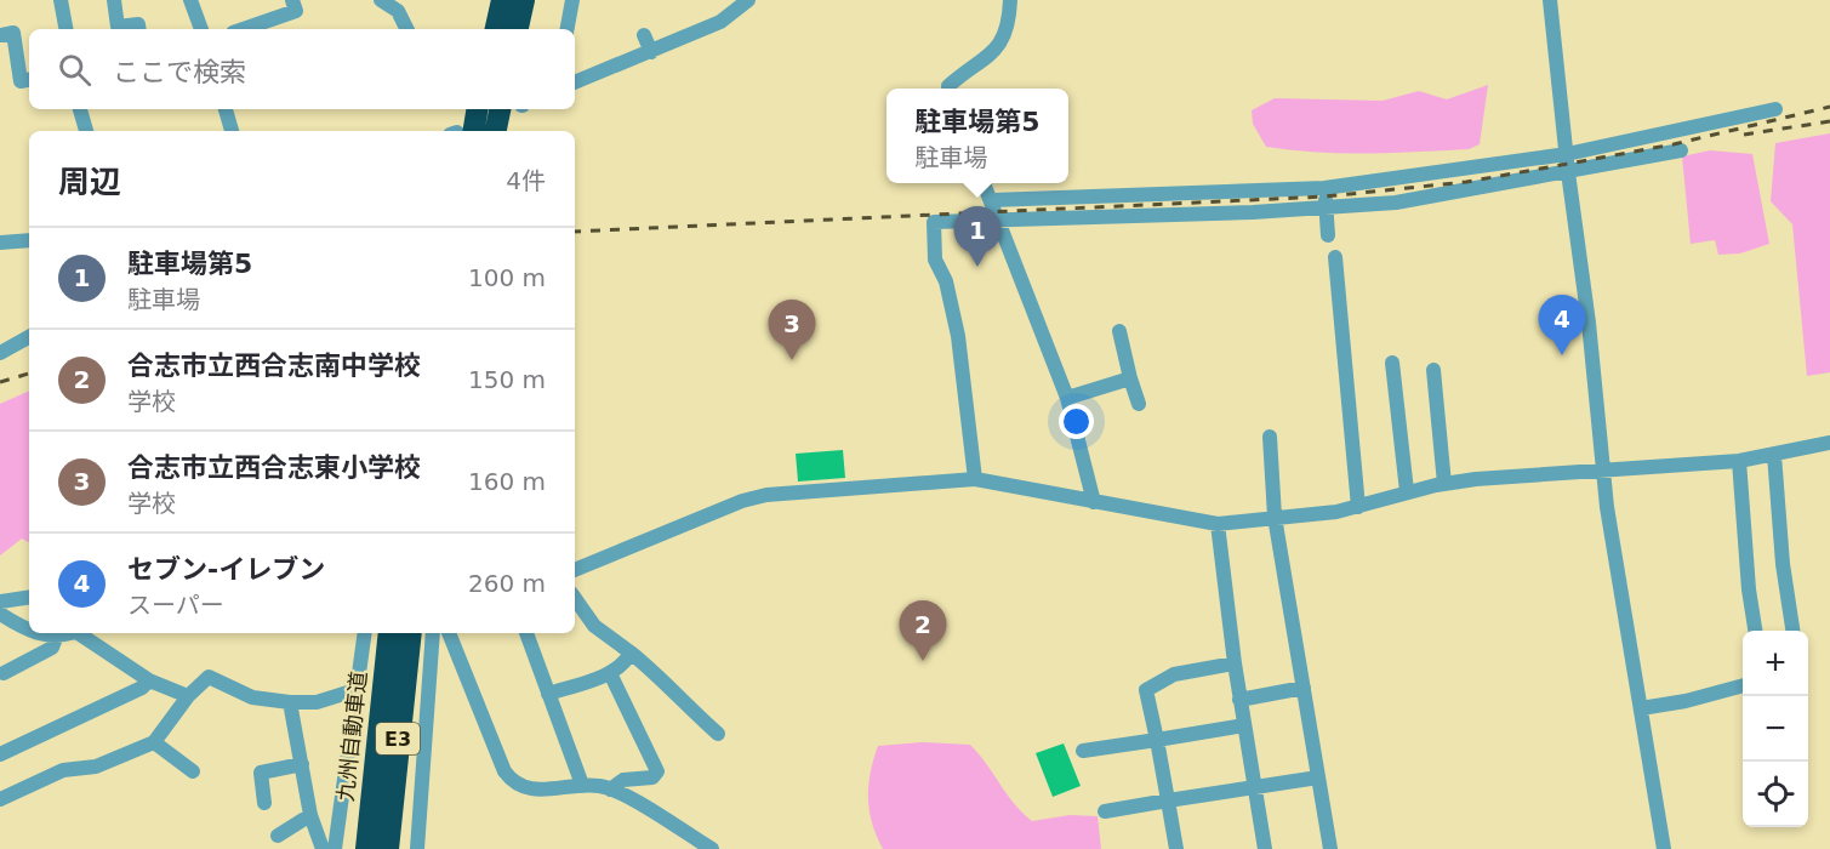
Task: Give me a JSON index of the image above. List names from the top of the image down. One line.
{"streets":{"highway":["九州自動車道","E3"]},"page":{"search":"ここで検索","popup":["駐車場第5","駐車場"],"heading":["周辺","4件"],"pins":["1","4","3","2"],"list":[{"mark":"1","name":"駐車場第5","note":"駐車場","value":"100 m"},{"mark":"2","name":"合志市立西合志南中学校","note":"学校","value":"150 m"},{"mark":"3","name":"合志市立西合志東小学校","note":"学校","value":"160 m"},{"mark":"4","name":"セブン-イレブン","note":"スーパー","value":"260 m"}],"map_buttons":["+","−"]}}
